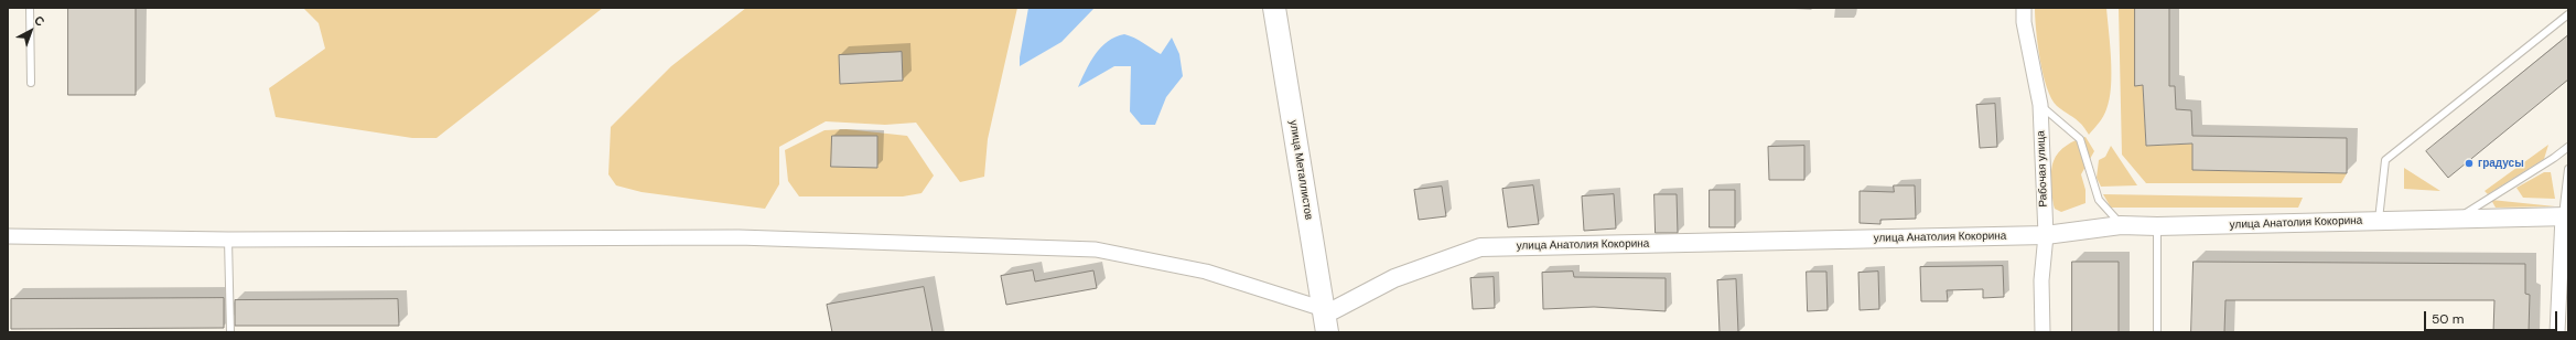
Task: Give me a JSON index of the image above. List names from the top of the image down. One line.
{"streets":{"main road":["улица Металлистов"],"street":["Рабочая улица","улица Анатолия Кокорина"]},"crossings":[["Рабочая улица","улица Анатолия Кокорина"],["улица Металлистов","улица Анатолия Кокорина"]],"places":["градусы"],"scale_bar":"50 m","north":"top right"}
